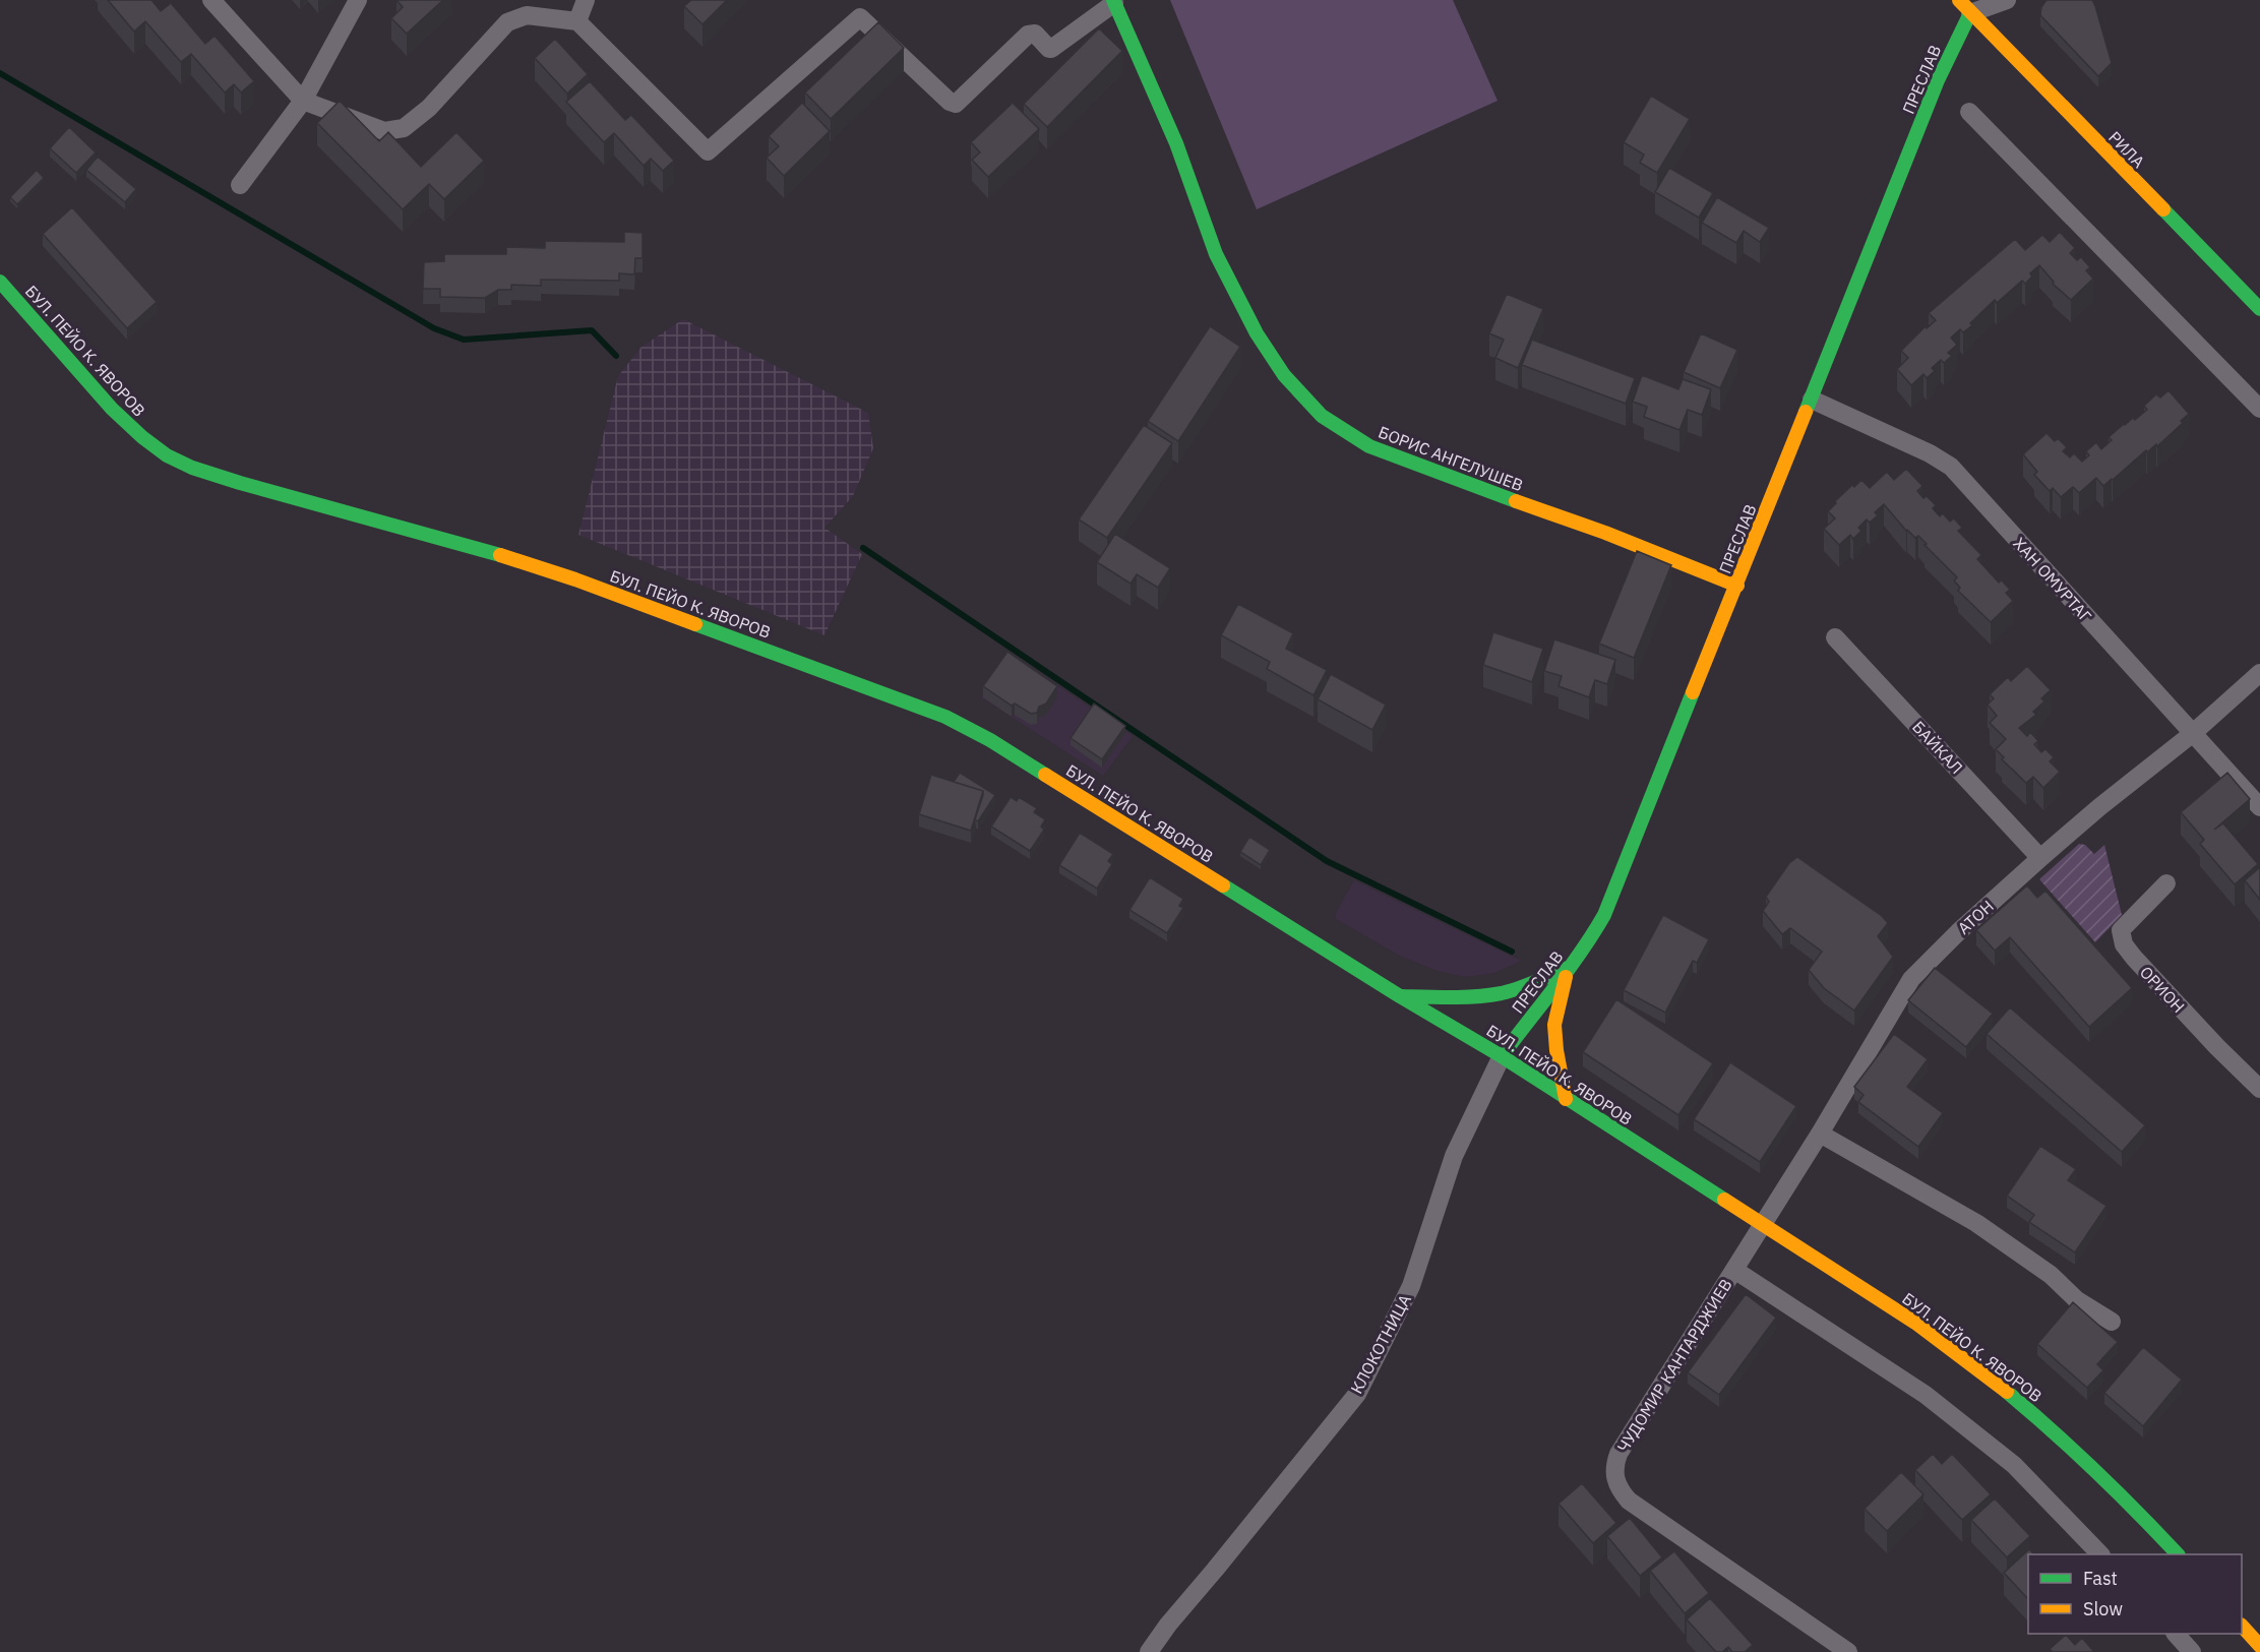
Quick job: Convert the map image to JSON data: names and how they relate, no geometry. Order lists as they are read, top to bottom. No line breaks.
{"streets":{"street":["ПРЕСЛАВ","РИЛА","БУЛ. ПЕЙО К. ЯВОРОВ","БОРИС АНГЕЛУШЕВ","ХАН ОМУРТАГ","БАЙКАЛ","АТОН","ОРИОН","КЛОКОТНИЦА","ЧУДОМИР КАНТАРДЖИЕВ"]},"crossings":[["ПРЕСЛАВ","РИЛА"],["ПРЕСЛАВ","БУЛ. ПЕЙО К. ЯВОРОВ"],["ПРЕСЛАВ","БОРИС АНГЕЛУШЕВ"],["ПРЕСЛАВ","ХАН ОМУРТАГ"],["ПРЕСЛАВ","КЛОКОТНИЦА"],["БУЛ. ПЕЙО К. ЯВОРОВ","АТОН"],["БУЛ. ПЕЙО К. ЯВОРОВ","КЛОКОТНИЦА"],["БУЛ. ПЕЙО К. ЯВОРОВ","ЧУДОМИР КАНТАРДЖИЕВ"],["ХАН ОМУРТАГ","АТОН"],["БАЙКАЛ","АТОН"],["АТОН","ЧУДОМИР КАНТАРДЖИЕВ"]],"legend":["Fast","Slow"]}
